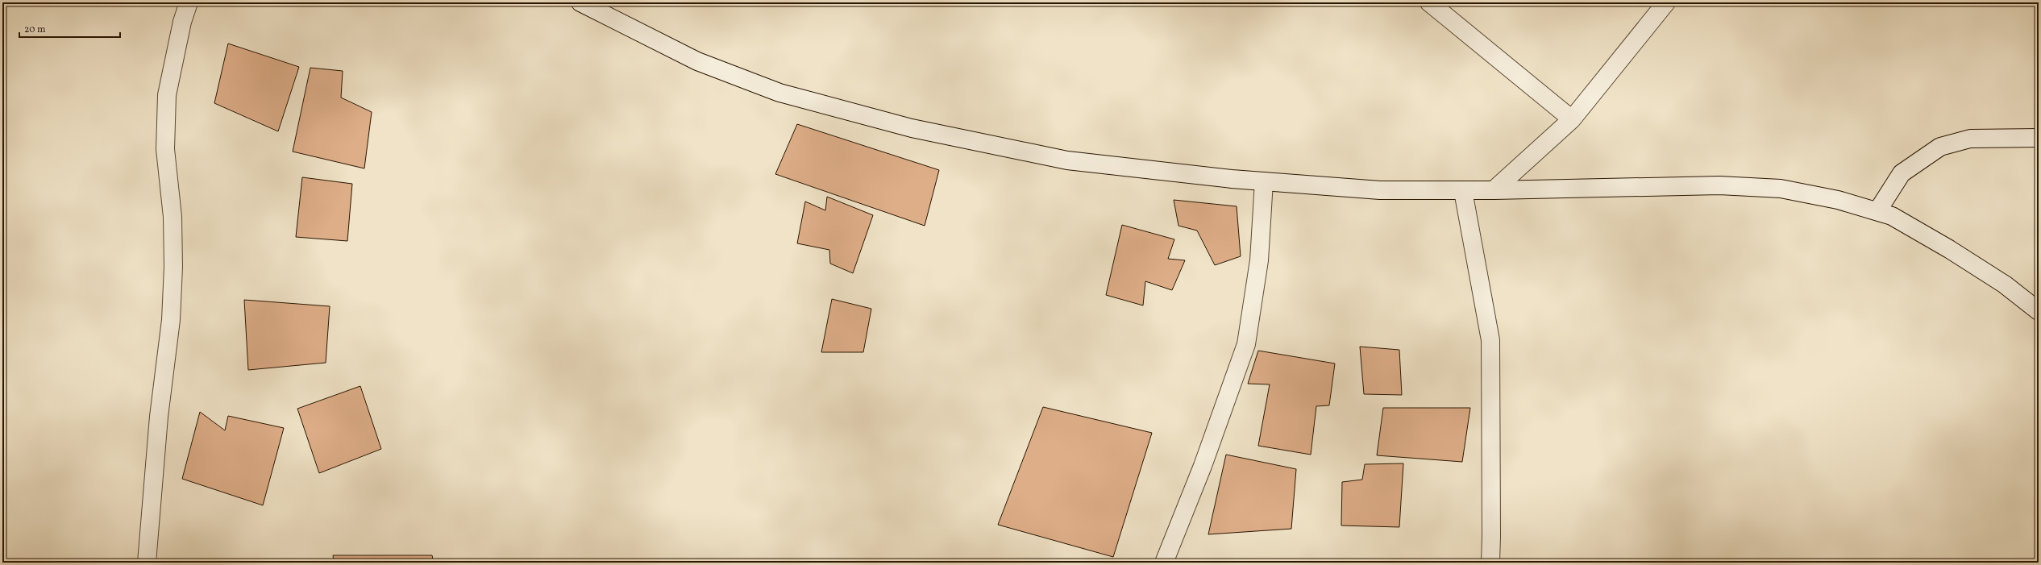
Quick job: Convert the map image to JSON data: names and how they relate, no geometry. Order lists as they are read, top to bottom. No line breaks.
{"scale_bar":"20 m"}
